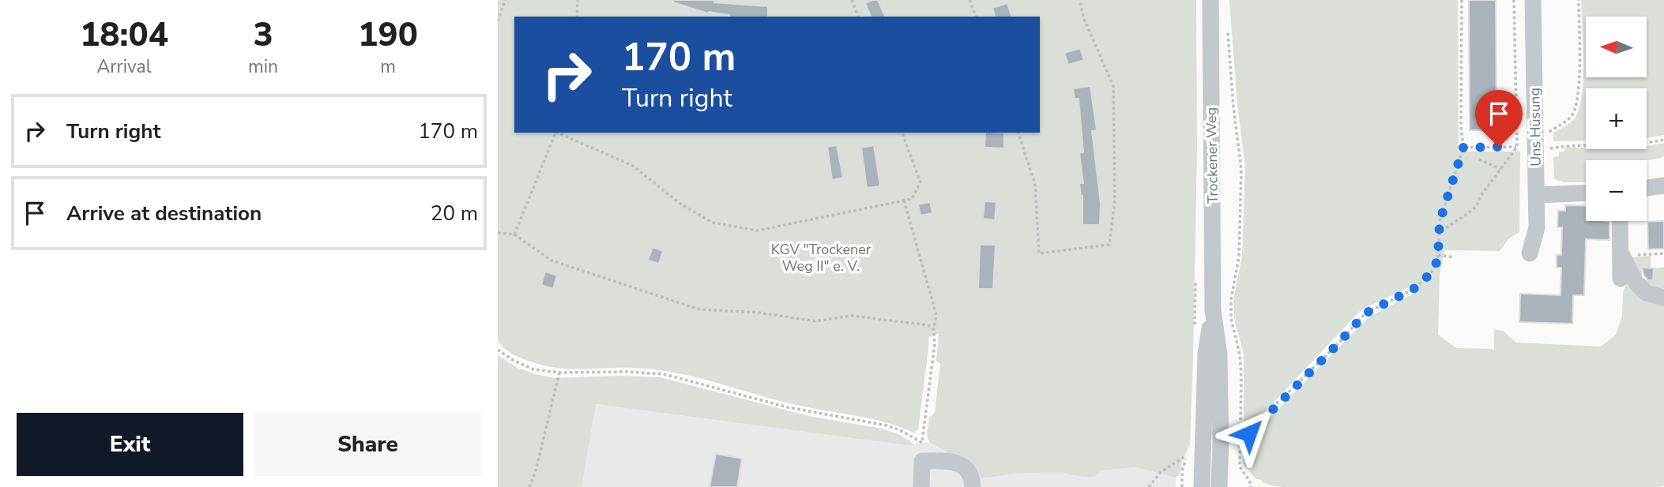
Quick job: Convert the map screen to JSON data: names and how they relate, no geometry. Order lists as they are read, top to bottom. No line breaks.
{"streets":{"street":["Uns Hüsung","Trockener Weg"]},"parks":["KGV \"Trockener Weg II\" e. V."],"north":"left","page":{"eta":["18:04","Arrival","3","min","190","m"],"map_buttons":["+","−"],"turn":["170 m","Turn right"],"list":[{"name":"Turn right","value":"170 m"},{"name":"Arrive at destination","value":"20 m"}],"buttons":["Exit","Share"]}}
